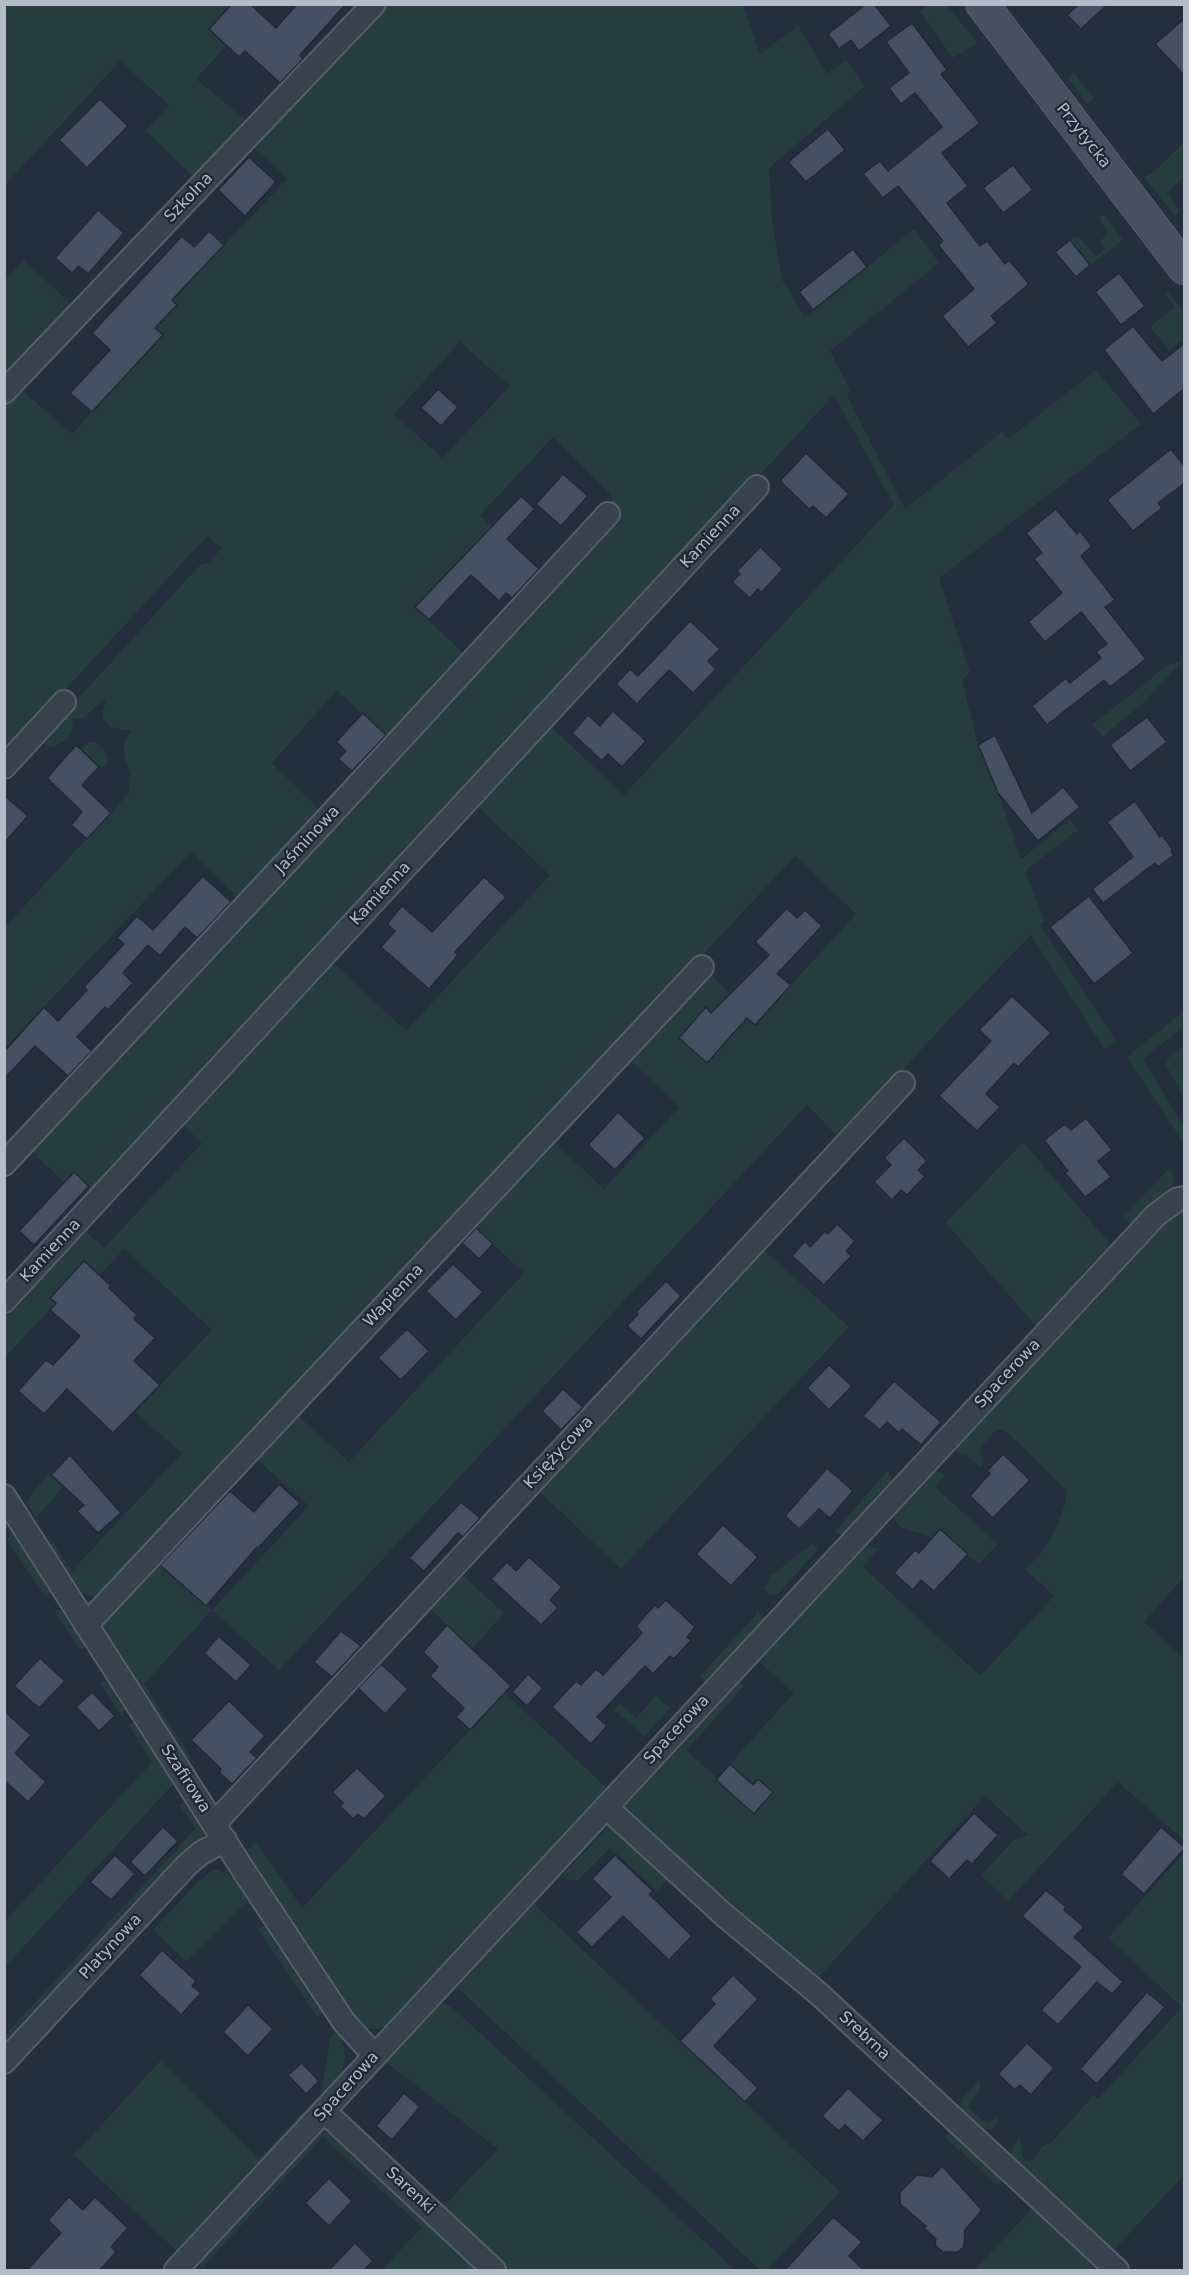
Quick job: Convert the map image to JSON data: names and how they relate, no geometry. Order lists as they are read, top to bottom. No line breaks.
{"streets":{"main road":["Przytycka"],"street":["Szkolna","Kamienna","Jaśminowa","Wapienna","Spacerowa","Księżycowa","Szafirowa","Platynowa","Srebrna","Sarenki"]},"crossings":[["Wapienna","Szafirowa"],["Spacerowa","Szafirowa"],["Spacerowa","Srebrna"],["Spacerowa","Sarenki"],["Księżycowa","Szafirowa"],["Księżycowa","Platynowa"],["Szafirowa","Platynowa"]]}
